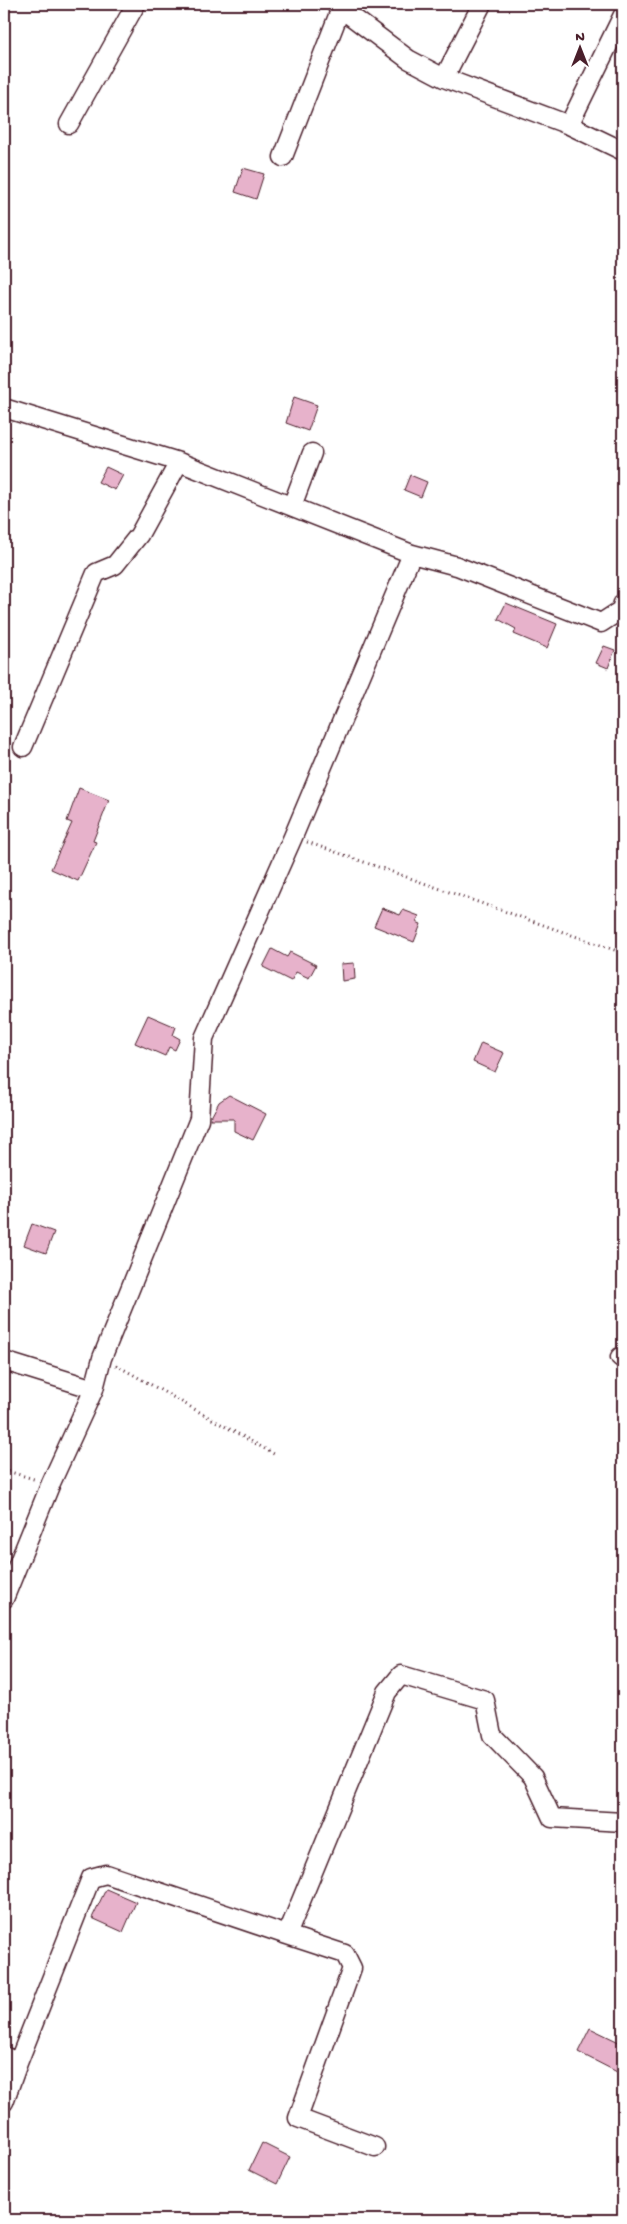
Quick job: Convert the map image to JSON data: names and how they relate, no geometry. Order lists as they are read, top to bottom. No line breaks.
{"north":"top"}
